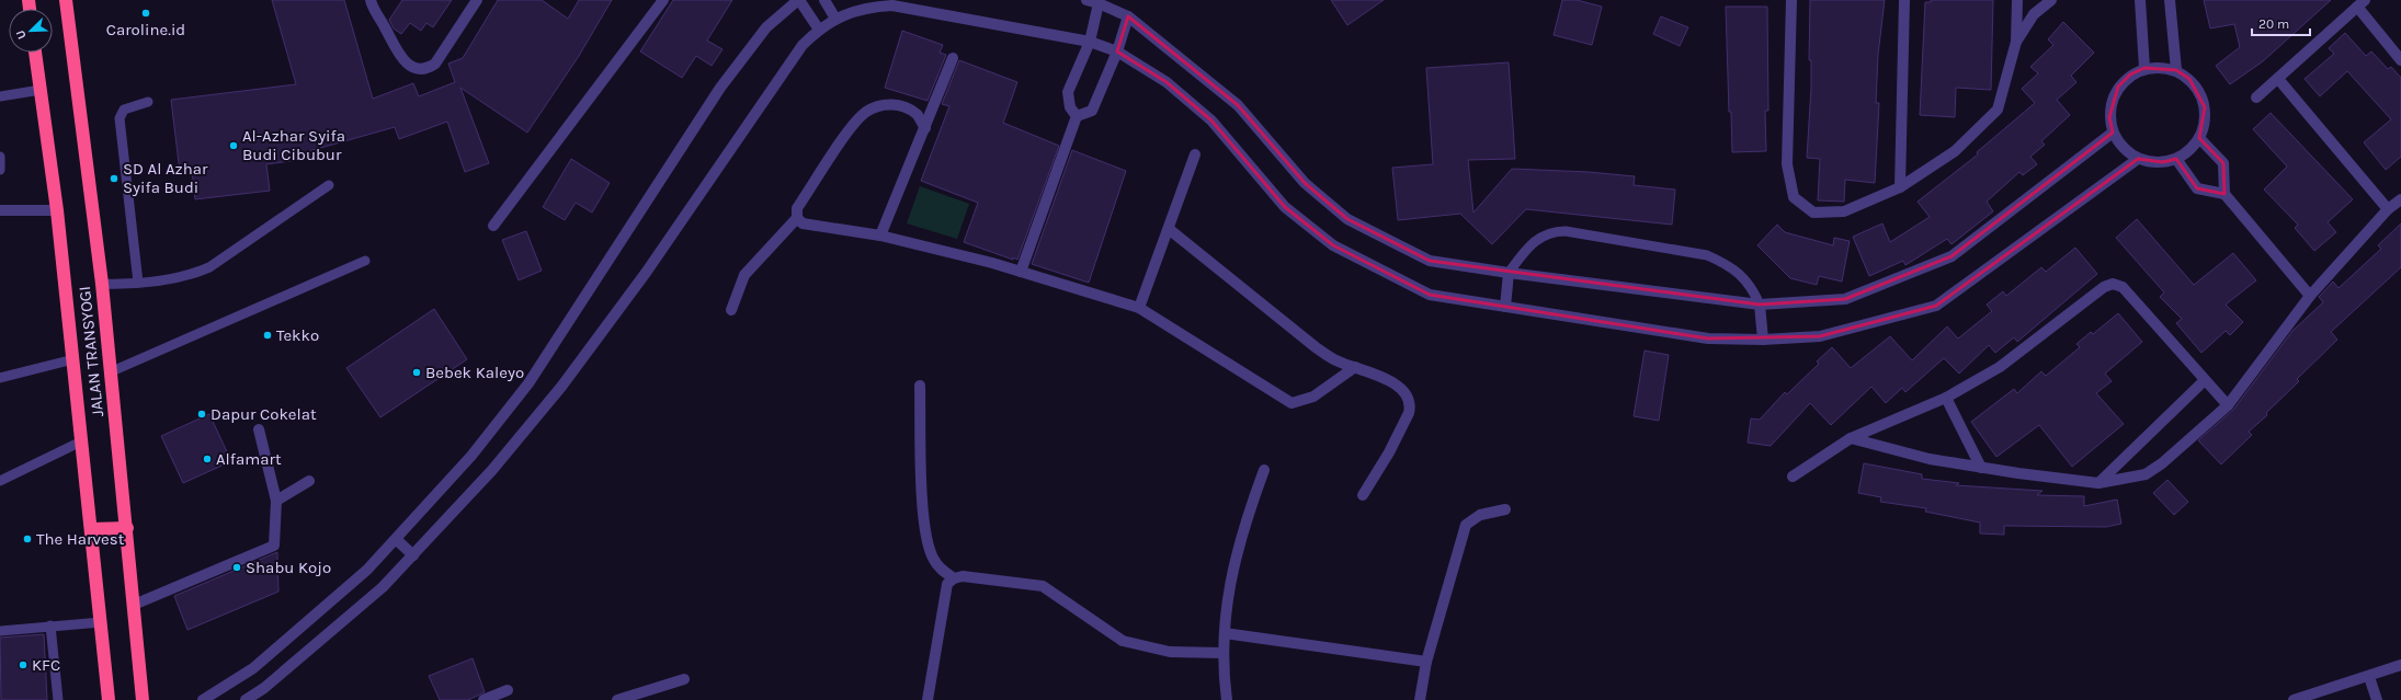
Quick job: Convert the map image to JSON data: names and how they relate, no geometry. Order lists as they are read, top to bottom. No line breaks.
{"streets":{"highway":["JALAN TRANSYOGI"]},"places":["Caroline.id","Al-Azhar Syifa Budi Cibubur","SD Al Azhar Syifa Budi","Tekko","Bebek Kaleyo","Dapur Cokelat","Alfamart","The Harvest","Shabu Kojo","KFC"],"scale_bar":"20 m","north":"bottom left"}
